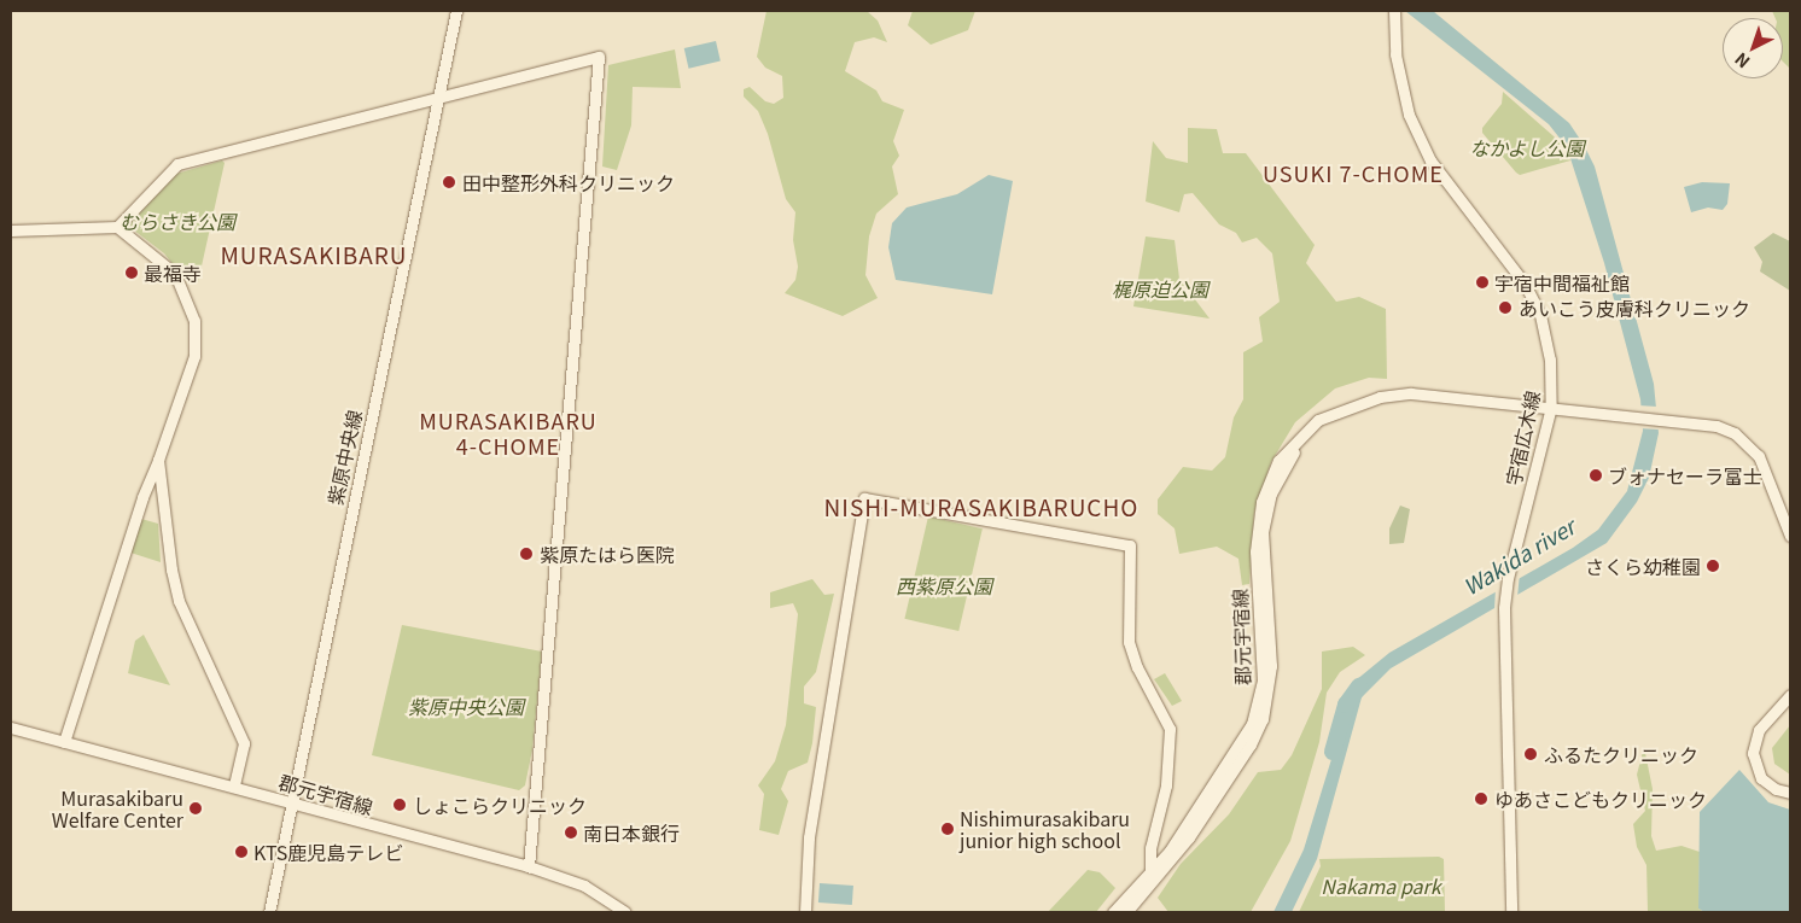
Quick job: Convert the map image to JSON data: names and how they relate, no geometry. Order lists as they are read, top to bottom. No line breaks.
{"streets":{"street":["宇宿広木線","紫原中央線","郡元宇宿線"]},"crossings":[["宇宿広木線","郡元宇宿線"],["紫原中央線","郡元宇宿線"]],"districts":["USUKI 7-CHOME","MURASAKIBARU","MURASAKIBARU 4-CHOME","NISHI-MURASAKIBARUCHO"],"water":["Wakida river"],"parks":["なかよし公園","むらさき公園","梶原迫公園","西紫原公園","紫原中央公園","Nakama park"],"places":["田中整形外科クリニック","最福寺","宇宿中間福祉館","あいこう皮膚科クリニック","ブォナセーラ富士","紫原たはら医院","さくら幼稚園","ふるたクリニック","ゆあさこどもクリニック","しょこらクリニック","Murasakibaru Welfare Center","Nishimurasakibaru junior high school","南日本銀行","KTS鹿児島テレビ"],"north":"bottom left"}
